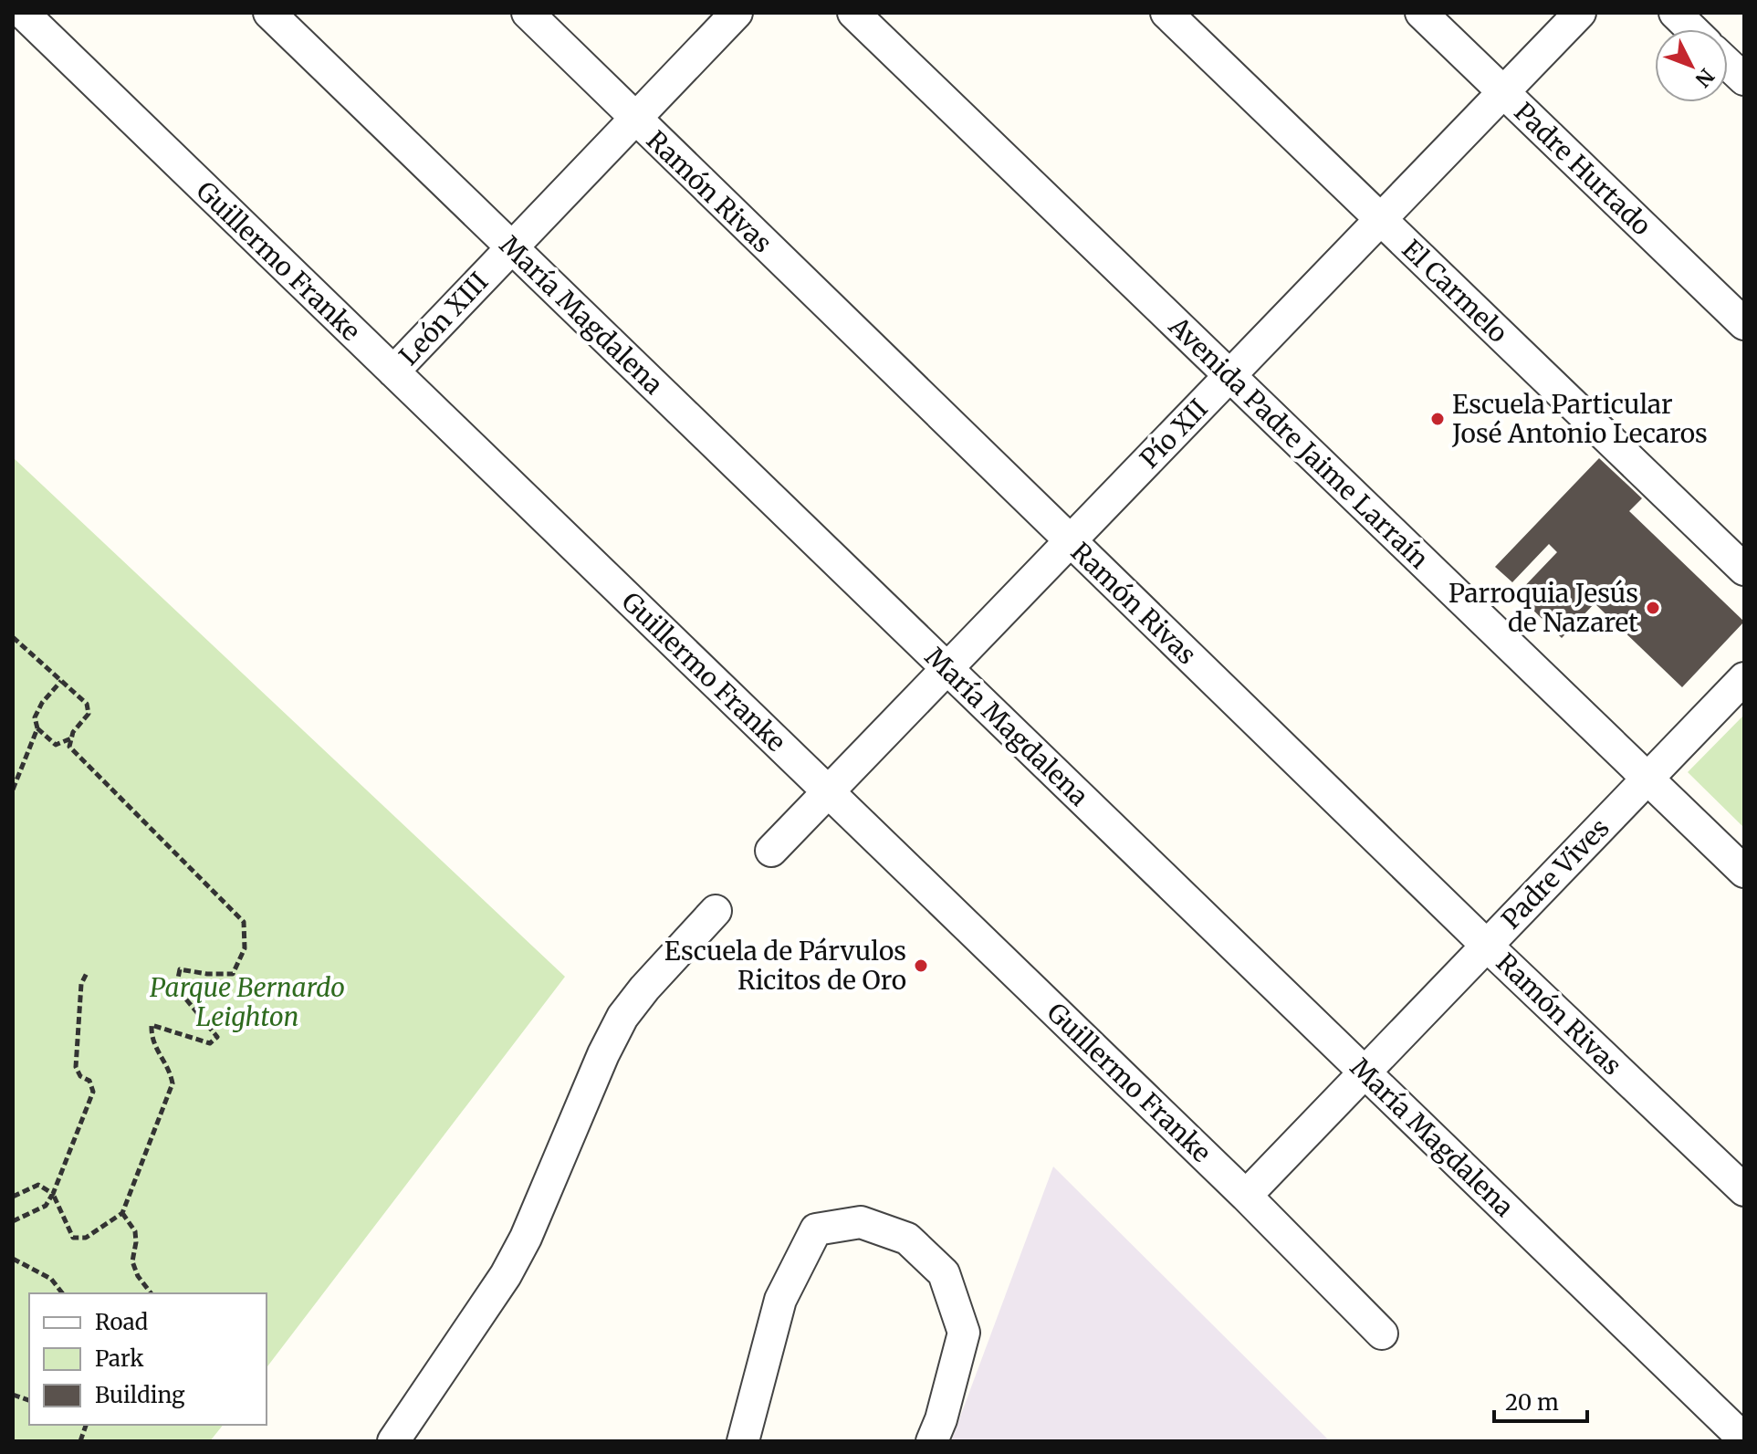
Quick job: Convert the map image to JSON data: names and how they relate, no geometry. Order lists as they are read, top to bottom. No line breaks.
{"streets":{"street":["Padre Hurtado","Ramón Rivas","Guillermo Franke","El Carmelo","María Magdalena","León XIII","Pío XII","Avenida Padre Jaime Larraín","Padre Vives"]},"crossings":[["Padre Hurtado","Pío XII"],["Ramón Rivas","León XIII"],["Ramón Rivas","Pío XII"],["Ramón Rivas","Padre Vives"],["Guillermo Franke","León XIII"],["Guillermo Franke","Pío XII"],["Guillermo Franke","Padre Vives"],["El Carmelo","Pío XII"],["María Magdalena","León XIII"],["María Magdalena","Pío XII"],["María Magdalena","Padre Vives"],["Pío XII","Avenida Padre Jaime Larraín"],["Avenida Padre Jaime Larraín","Padre Vives"]],"parks":["Parque Bernardo Leighton"],"places":["Escuela Particular José Antonio Lecaros","Parroquia Jesús de Nazaret","Escuela de Párvulos Ricitos de Oro"],"legend":["Road","Park","Building"],"scale_bar":"20 m","north":"bottom right"}
